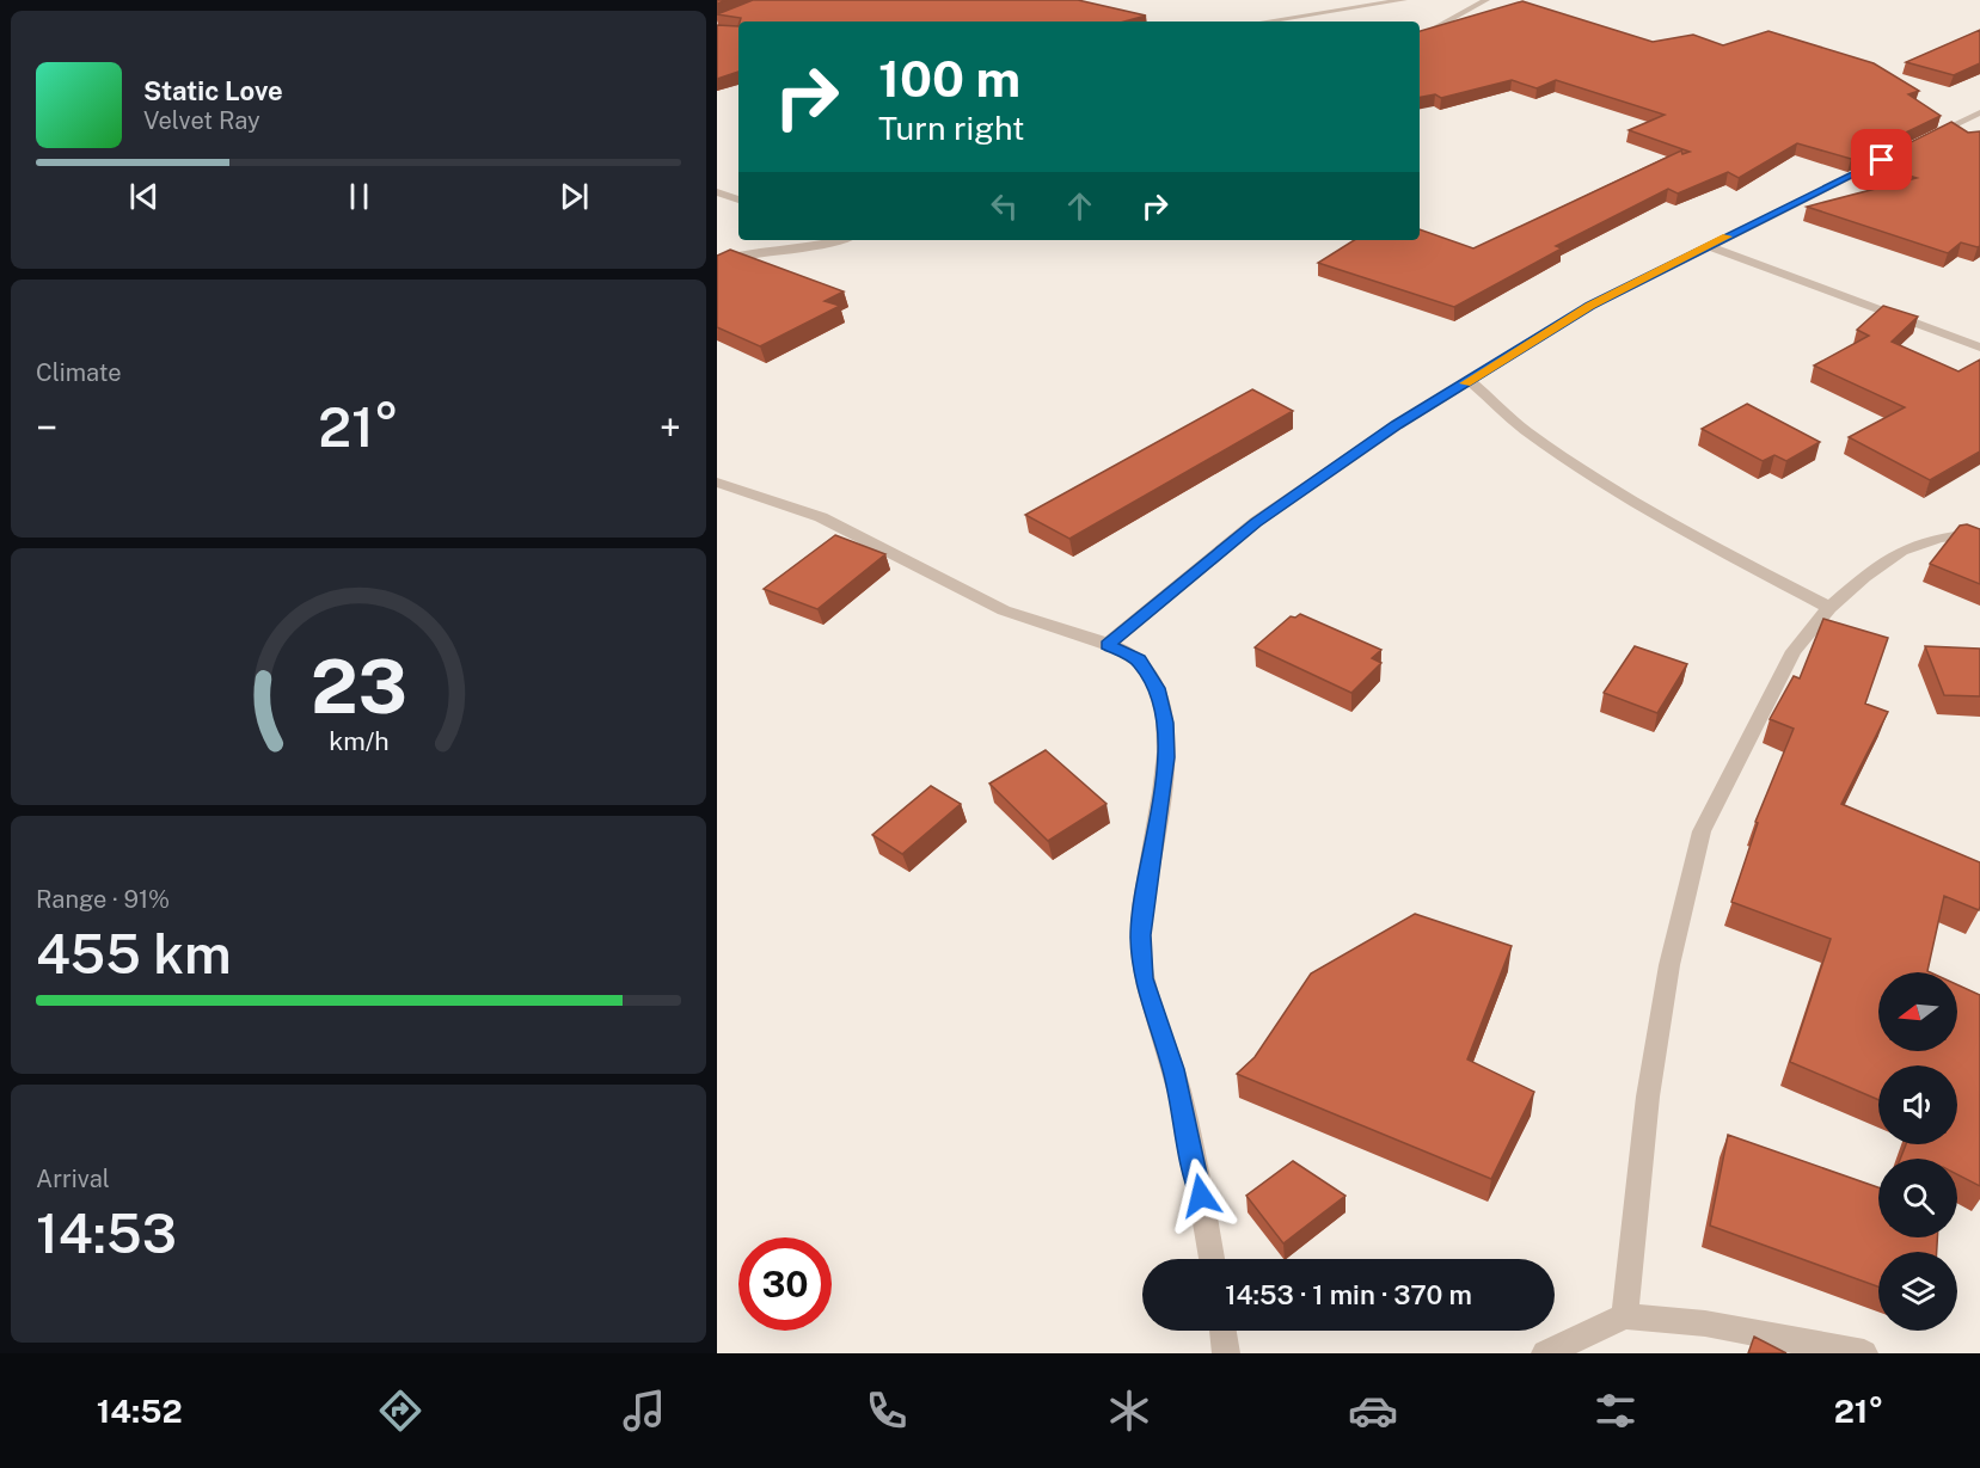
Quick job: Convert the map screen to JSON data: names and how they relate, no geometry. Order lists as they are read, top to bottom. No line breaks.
{"north":"left","page":{"turn":["100 m","Turn right"],"song":["Static Love","Velvet Ray"],"tile":["Climate",["Range · 91%","455 km"],["Arrival","14:53"]],"heat":["−","21°","+"],"limit":"30","trip":"14:53 · 1 min · 370 m","tabs":["14:52","21°"],"gauge":["23","km/h"]}}
